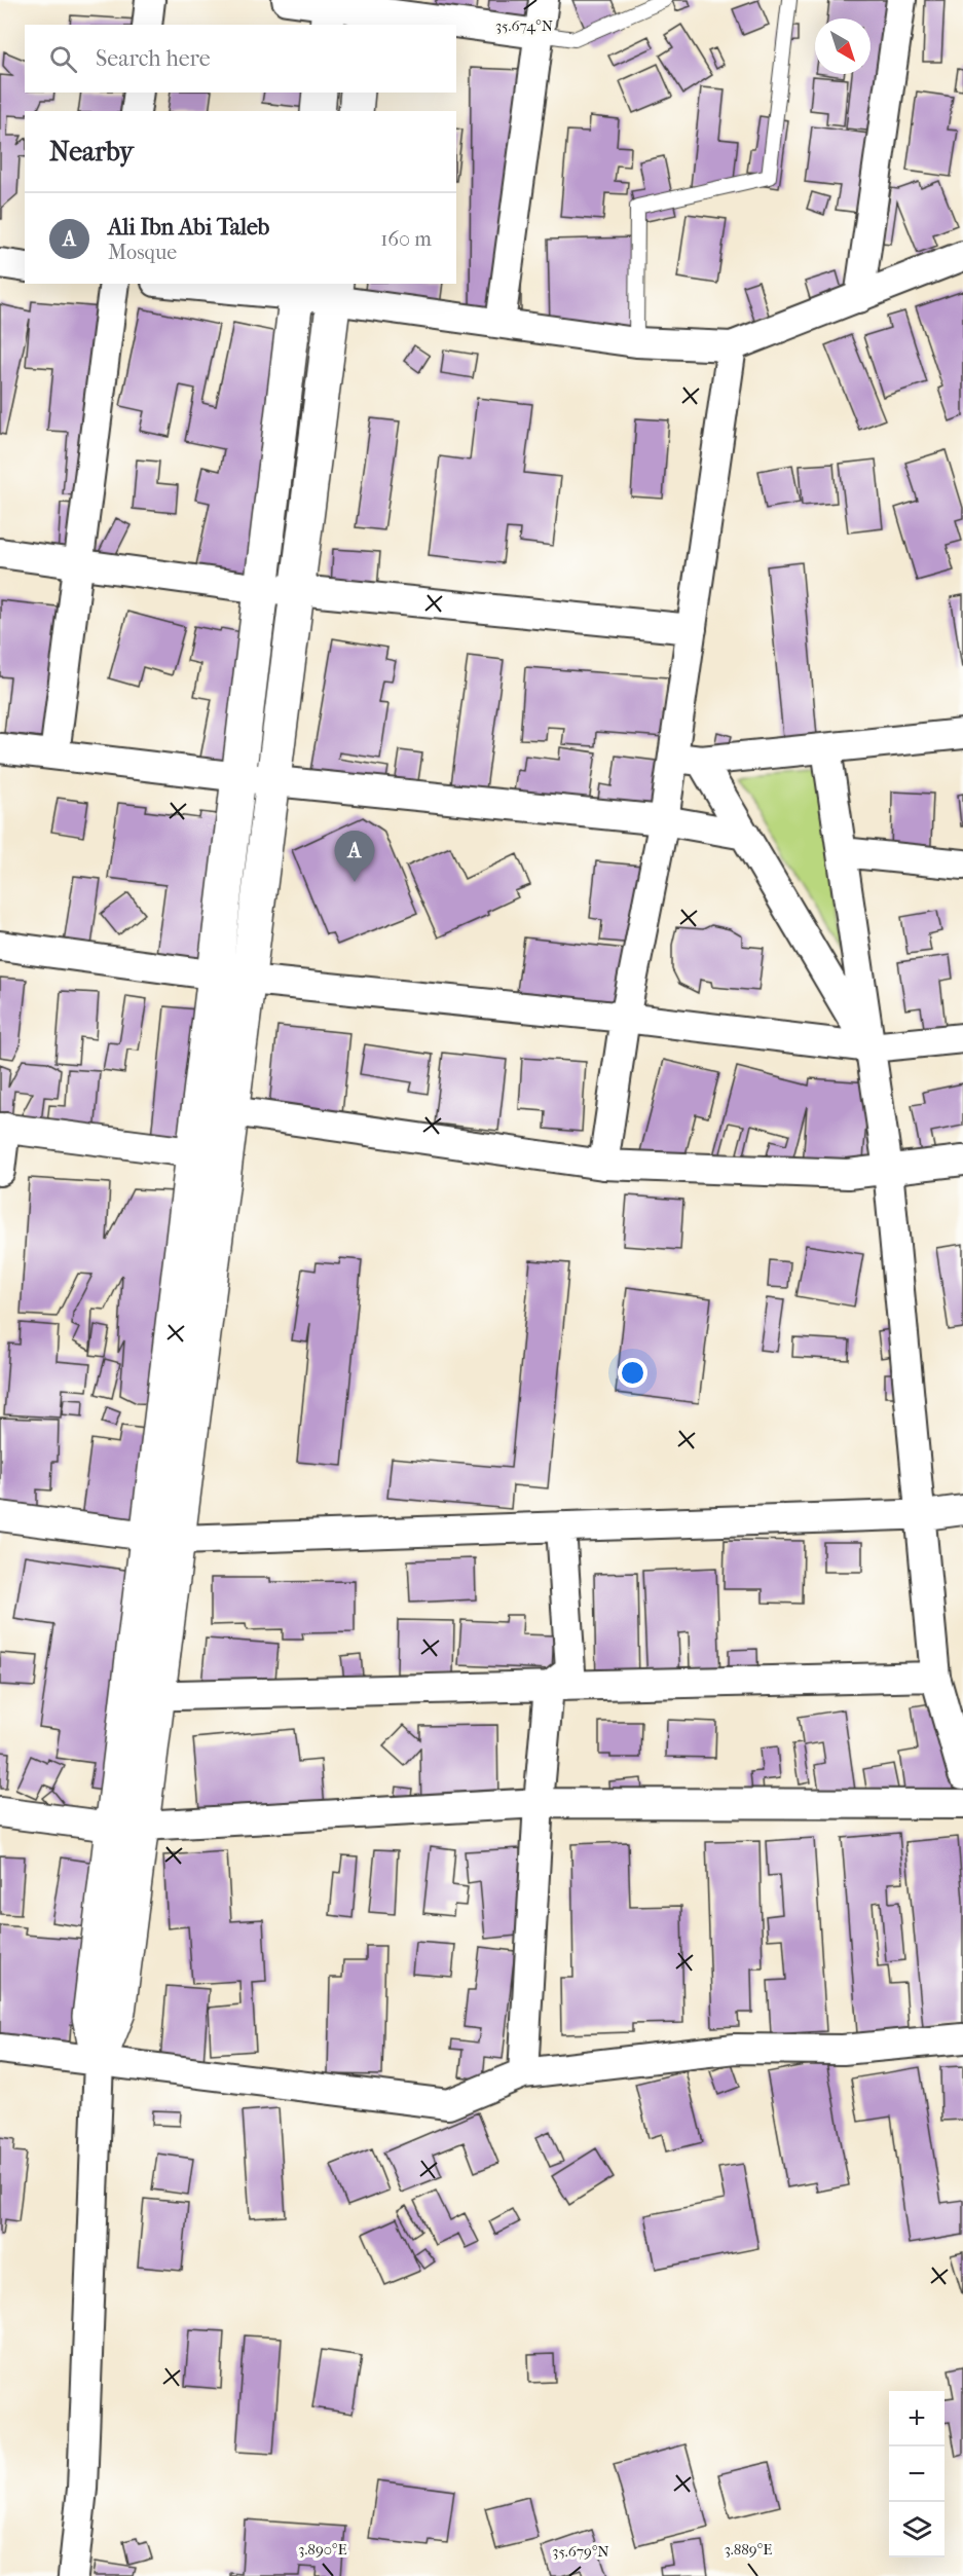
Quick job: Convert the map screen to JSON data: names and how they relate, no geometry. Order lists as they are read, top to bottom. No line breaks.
{"north":"bottom right","page":{"search":"Search here","heading":"Nearby","list":[{"mark":"A","name":"Ali Ibn Abi Taleb","note":"Mosque","value":"160 m"}],"pins":"A","map_buttons":["+","−"]},"coordinates":["35.674°N","3.890°E","3.889°E","35.679°N"]}
